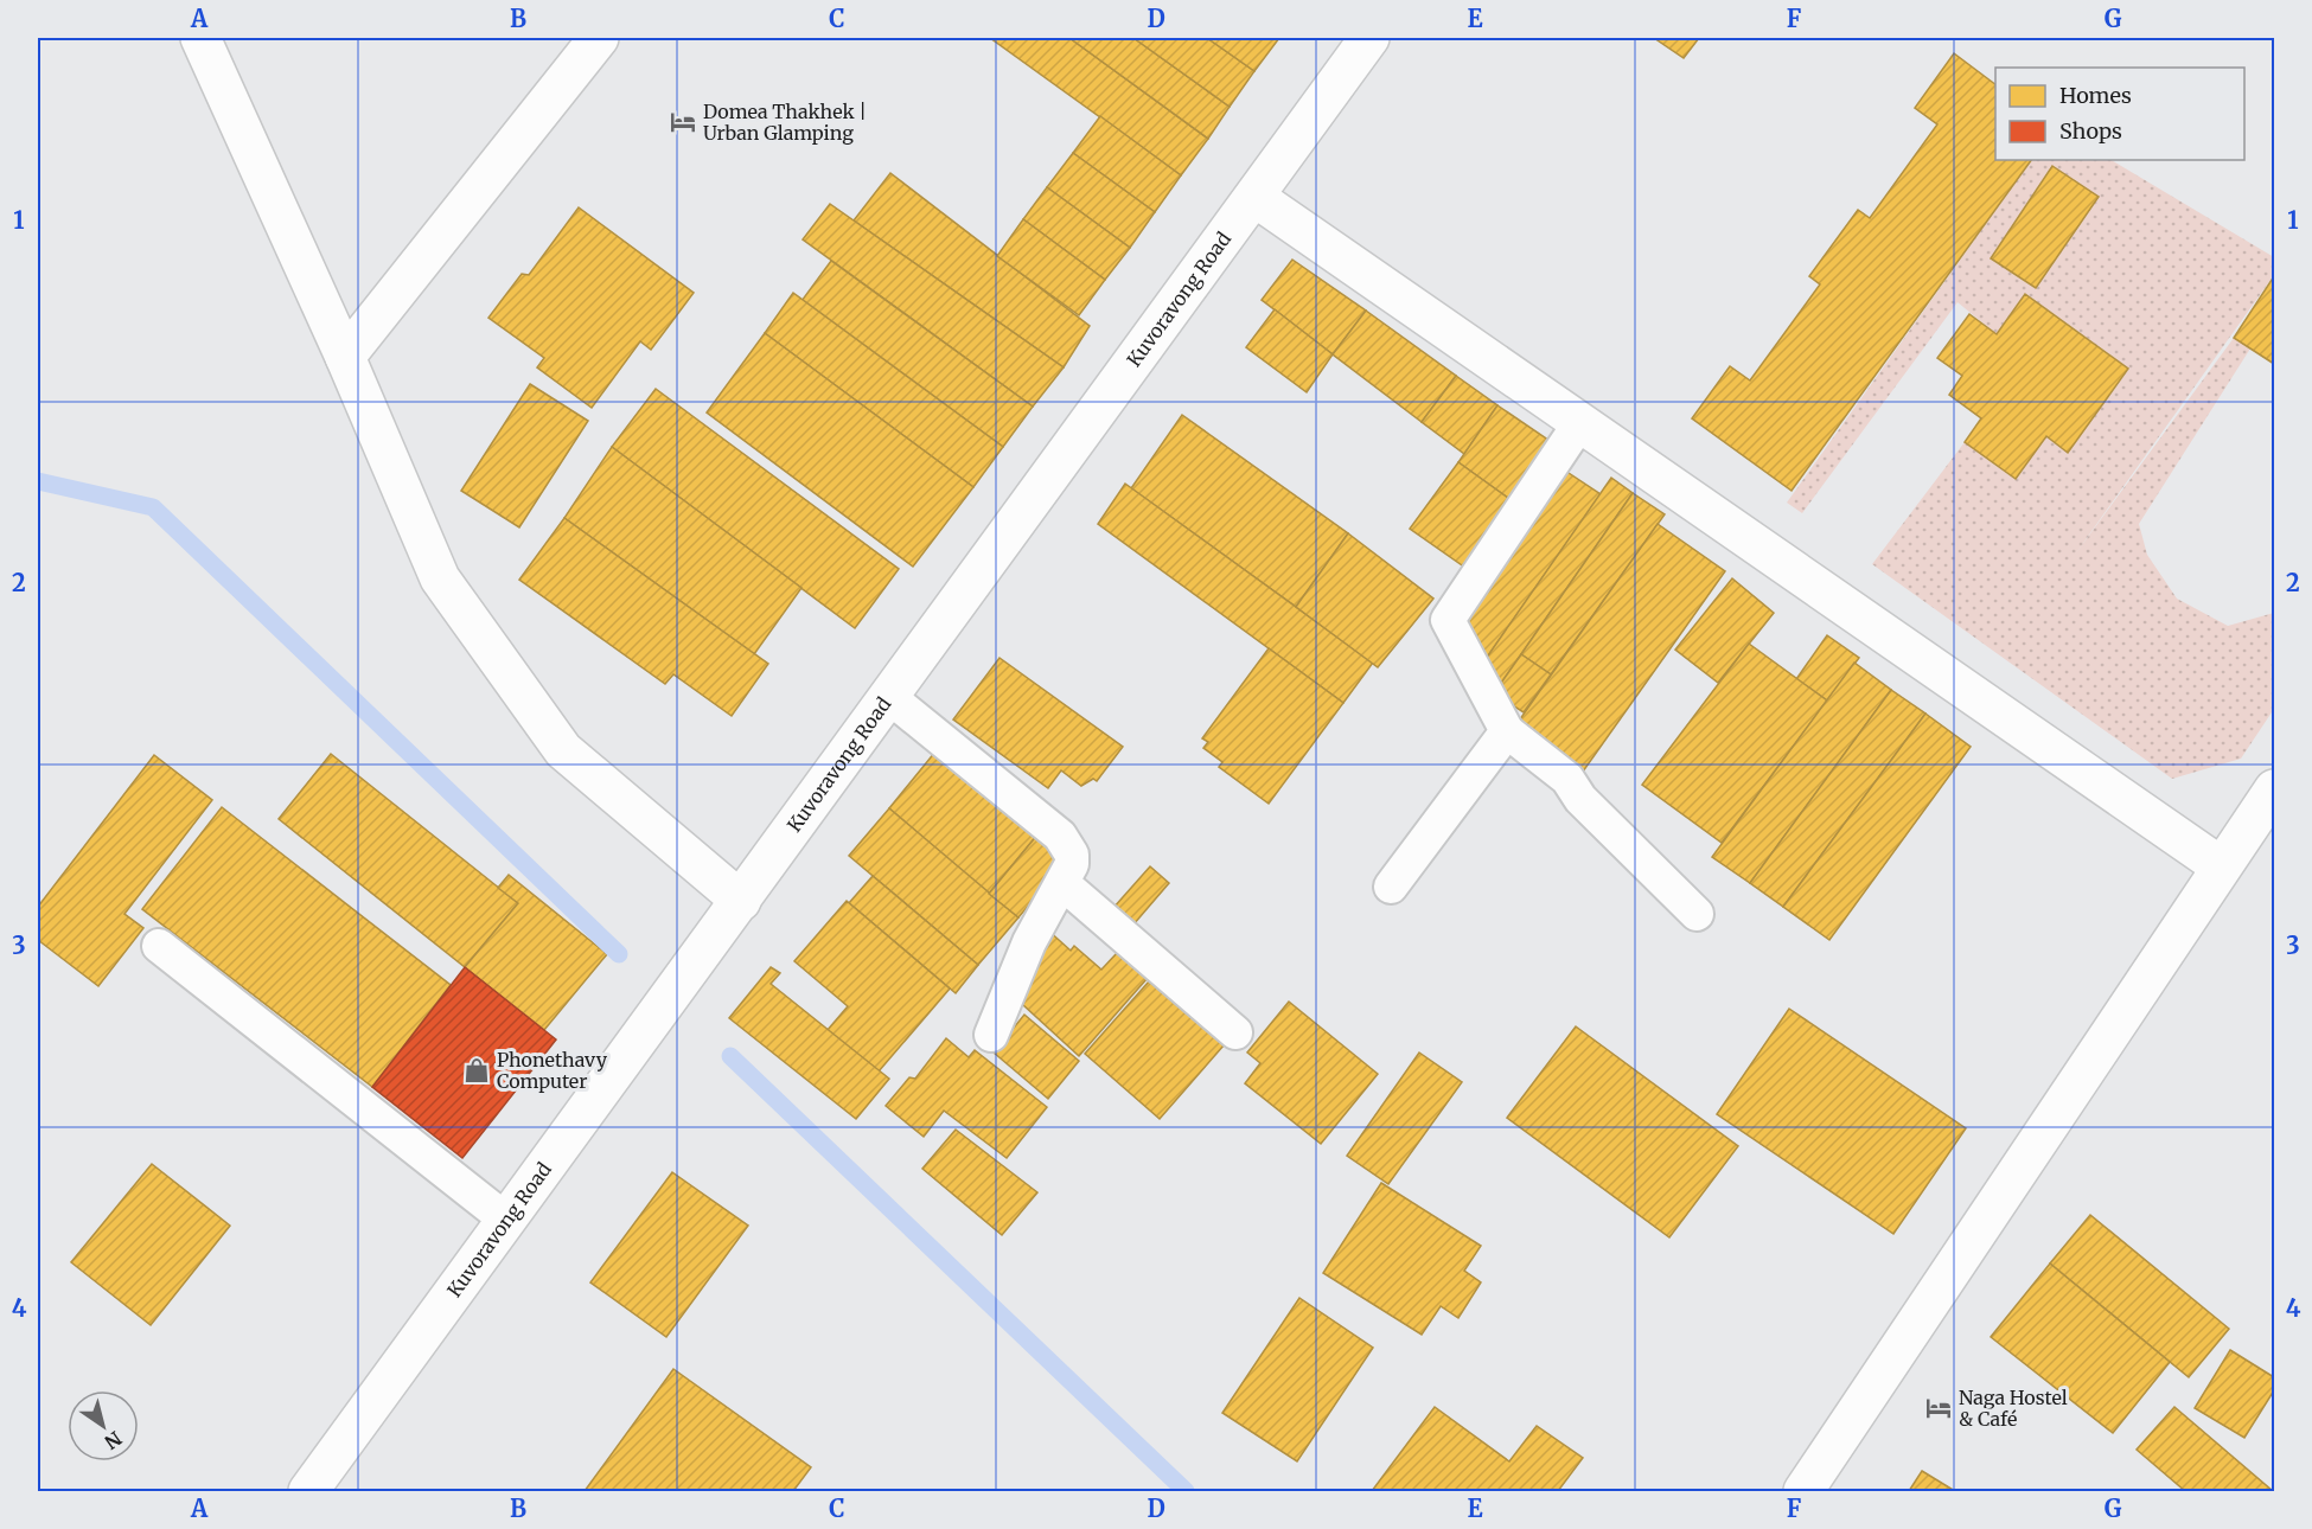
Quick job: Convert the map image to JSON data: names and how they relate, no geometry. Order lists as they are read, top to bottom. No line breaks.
{"streets":{"street":["Kuvoravong Road"]},"places":{"hotel":["Domea Thakhek | Urban Glamping","Naga Hostel & Café"],"shop":["Phonethavy Computer"]},"legend":["Homes","Shops"],"north":"bottom right","grid":{"columns":["A","B","C","D","E","F","G"],"rows":["1","2","3","4"]}}
